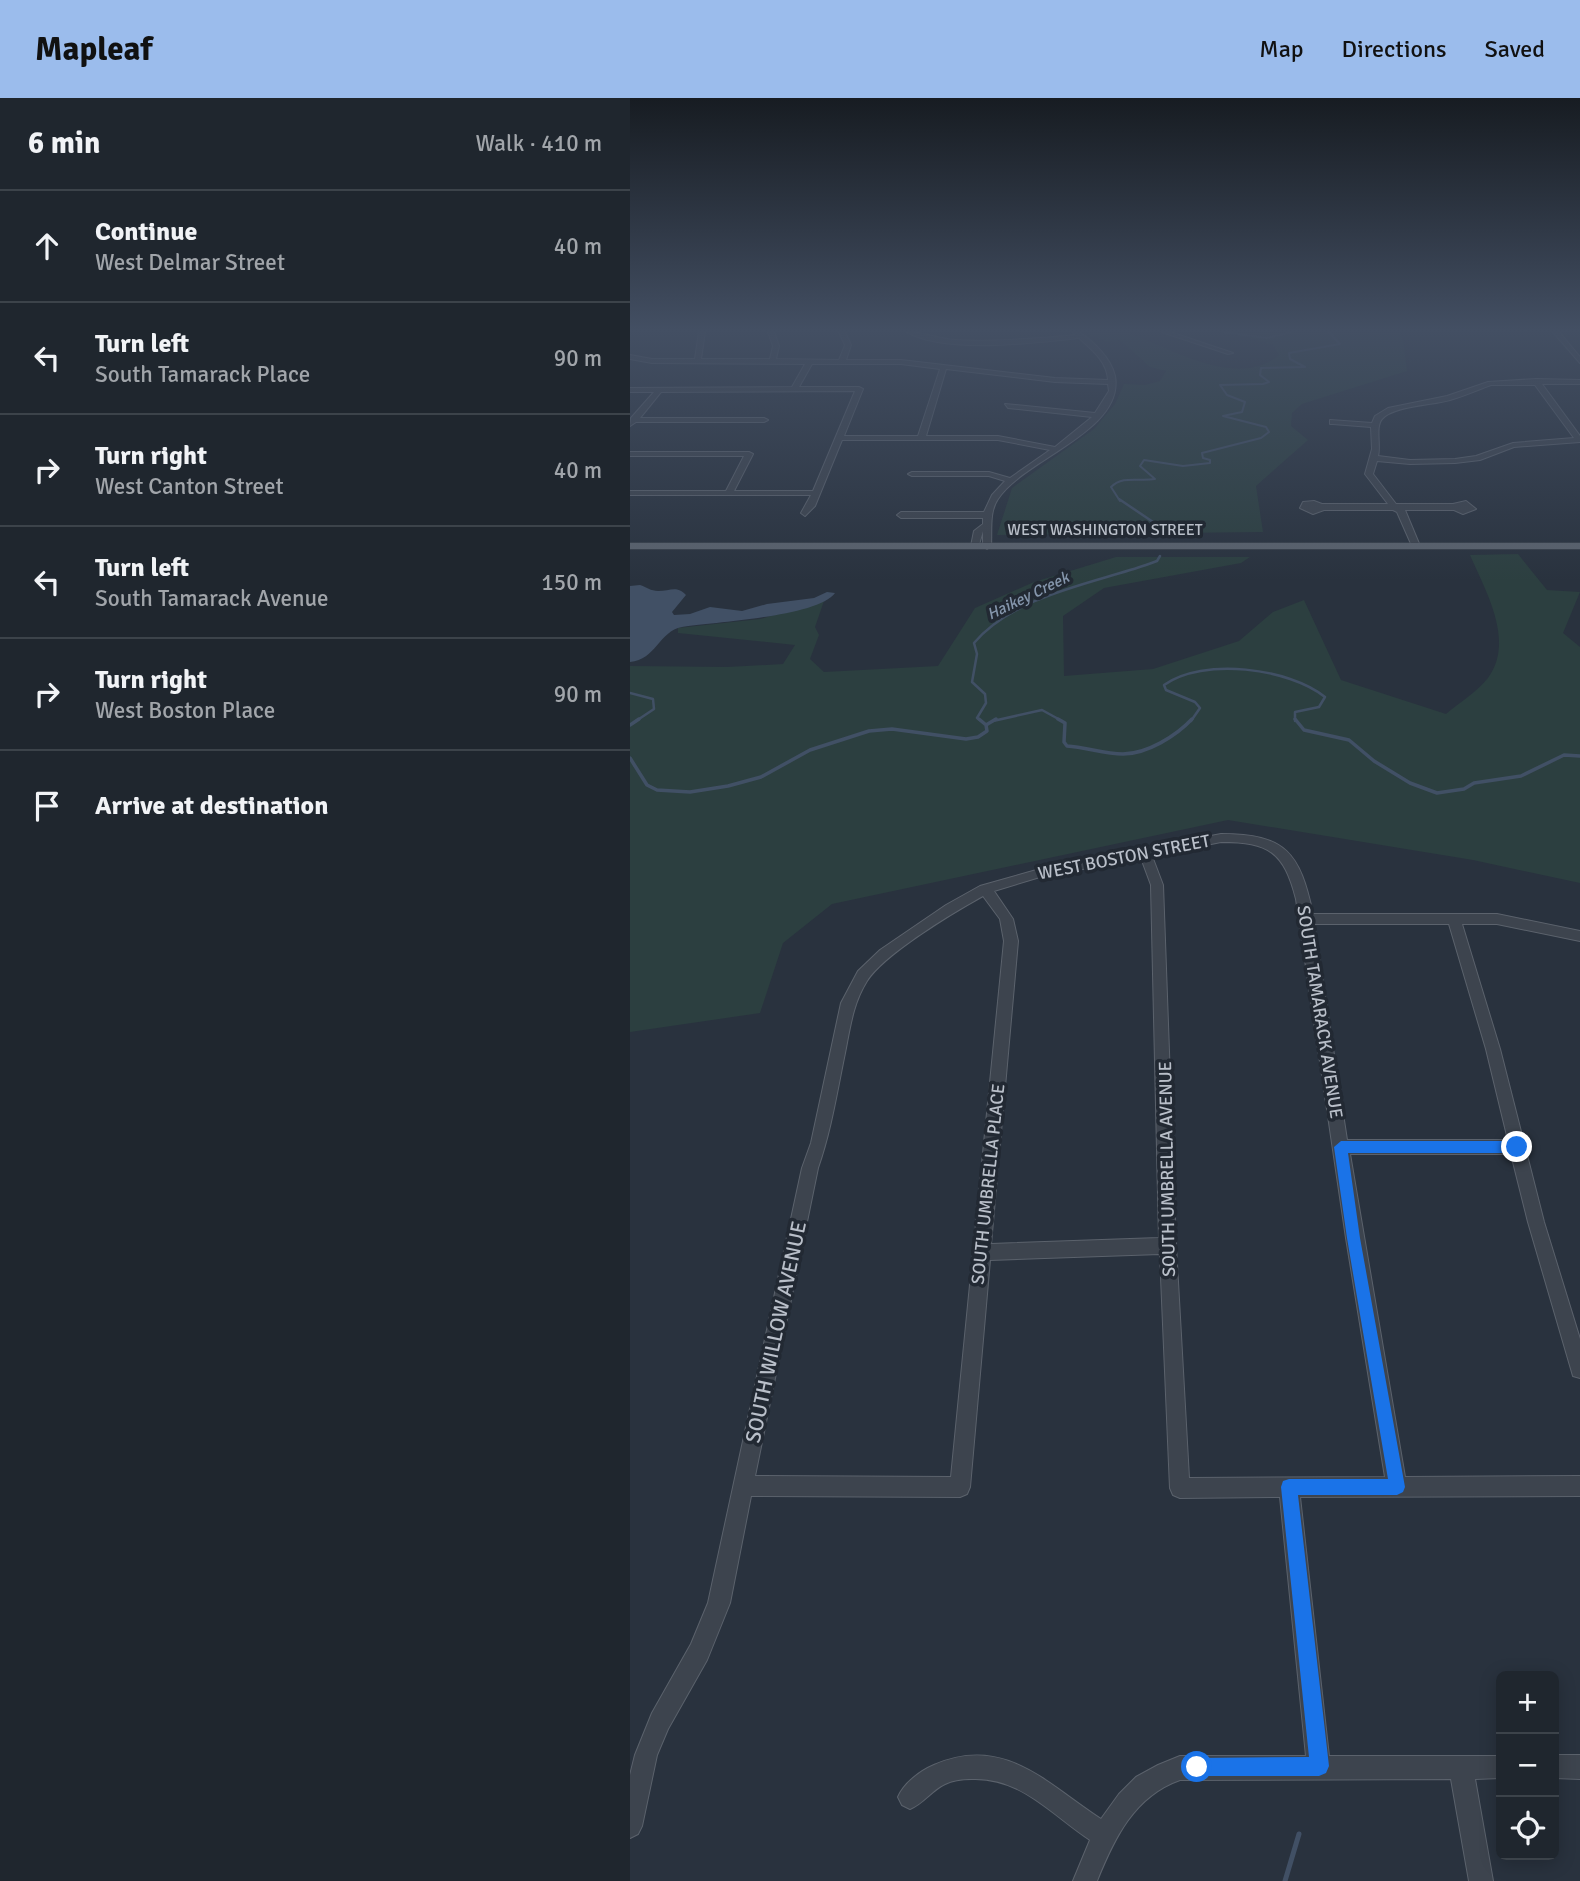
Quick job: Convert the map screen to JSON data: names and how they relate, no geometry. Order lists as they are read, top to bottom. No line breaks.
{"streets":{"main road":["WEST WASHINGTON STREET"],"street":["WEST BOSTON STREET","SOUTH TAMARACK AVENUE","SOUTH UMBRELLA AVENUE","SOUTH UMBRELLA PLACE","SOUTH WILLOW AVENUE"]},"crossings":[["WEST BOSTON STREET","SOUTH TAMARACK AVENUE"],["WEST BOSTON STREET","SOUTH UMBRELLA AVENUE"],["WEST BOSTON STREET","SOUTH UMBRELLA PLACE"],["WEST BOSTON STREET","SOUTH WILLOW AVENUE"],["SOUTH UMBRELLA PLACE","SOUTH WILLOW AVENUE"]],"water":["Haikey Creek"],"page":{"header":"Mapleaf","nav":["Map","Directions","Saved"],"heading":["6 min","Walk · 410 m"],"list":[["Continue","West Delmar Street","40 m"],["Turn left","South Tamarack Place","90 m"],["Turn right","West Canton Street","40 m"],["Turn left","South Tamarack Avenue","150 m"],["Turn right","West Boston Place","90 m"],"Arrive at destination"],"map_buttons":["+","−"]}}
